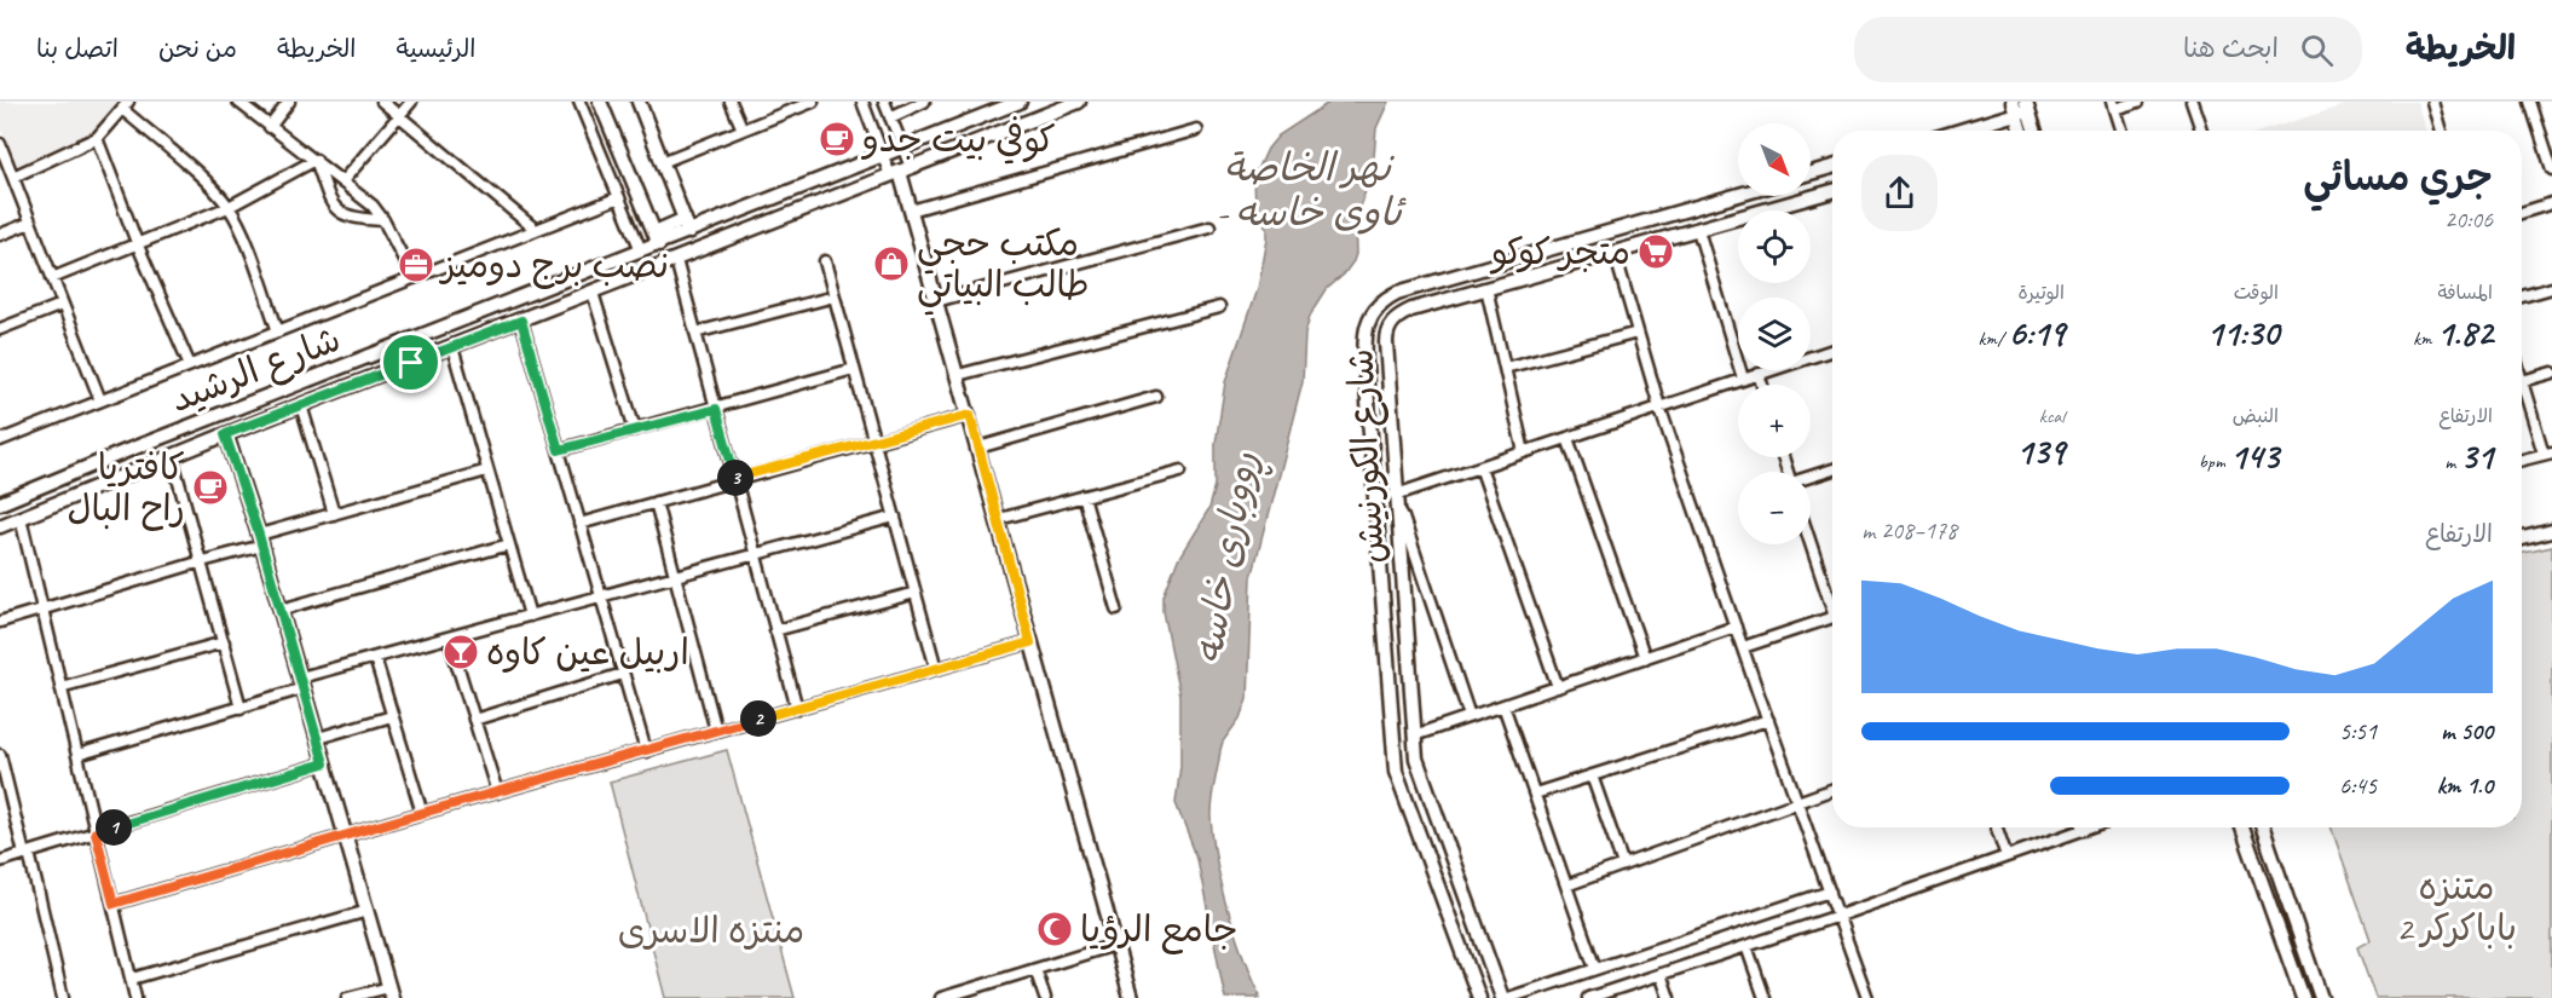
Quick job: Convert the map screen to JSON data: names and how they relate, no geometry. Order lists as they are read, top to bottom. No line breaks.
{"streets":{"main road":["شارع الرشيد","شارع الكورنيش"]},"water":["نهر الخاصة - ئاوی خاسە","ڕووباری خاسە"],"parks":["متنزه باباكركر 2","منتزه الاسرى"],"places":{"cafe":["كوفي بيت جدو","كافتريا راح البال"],"supermarket":["متجر كوكو"],"shop":["مكتب حجي طالب البياتي"],"office":["نصب برج دوميز"],"bar":["اربيل عين كاوه"],"mosque":["جامع الرؤيا"]},"north":"bottom right","page":{"header":"الخريطة","search":"ابحث هنا","nav":["الرئيسية","الخريطة","من نحن","اتصل بنا"],"map_buttons":["+","−"],"heading":["جري مسائي","20:06"],"stats":[["المسافة","1.82 km"],["الوقت","11:30"],["الوتيرة","6:19 /km"],["الارتفاع","31 m"],["النبض","143 bpm"],["kcal","139"]],"pins":["3","2","1"],"chart":["الارتفاع","178–208 m"],"list":[{"name":"500 m","note":"5:51"},{"name":"1.0 km","note":"6:45"}]}}
